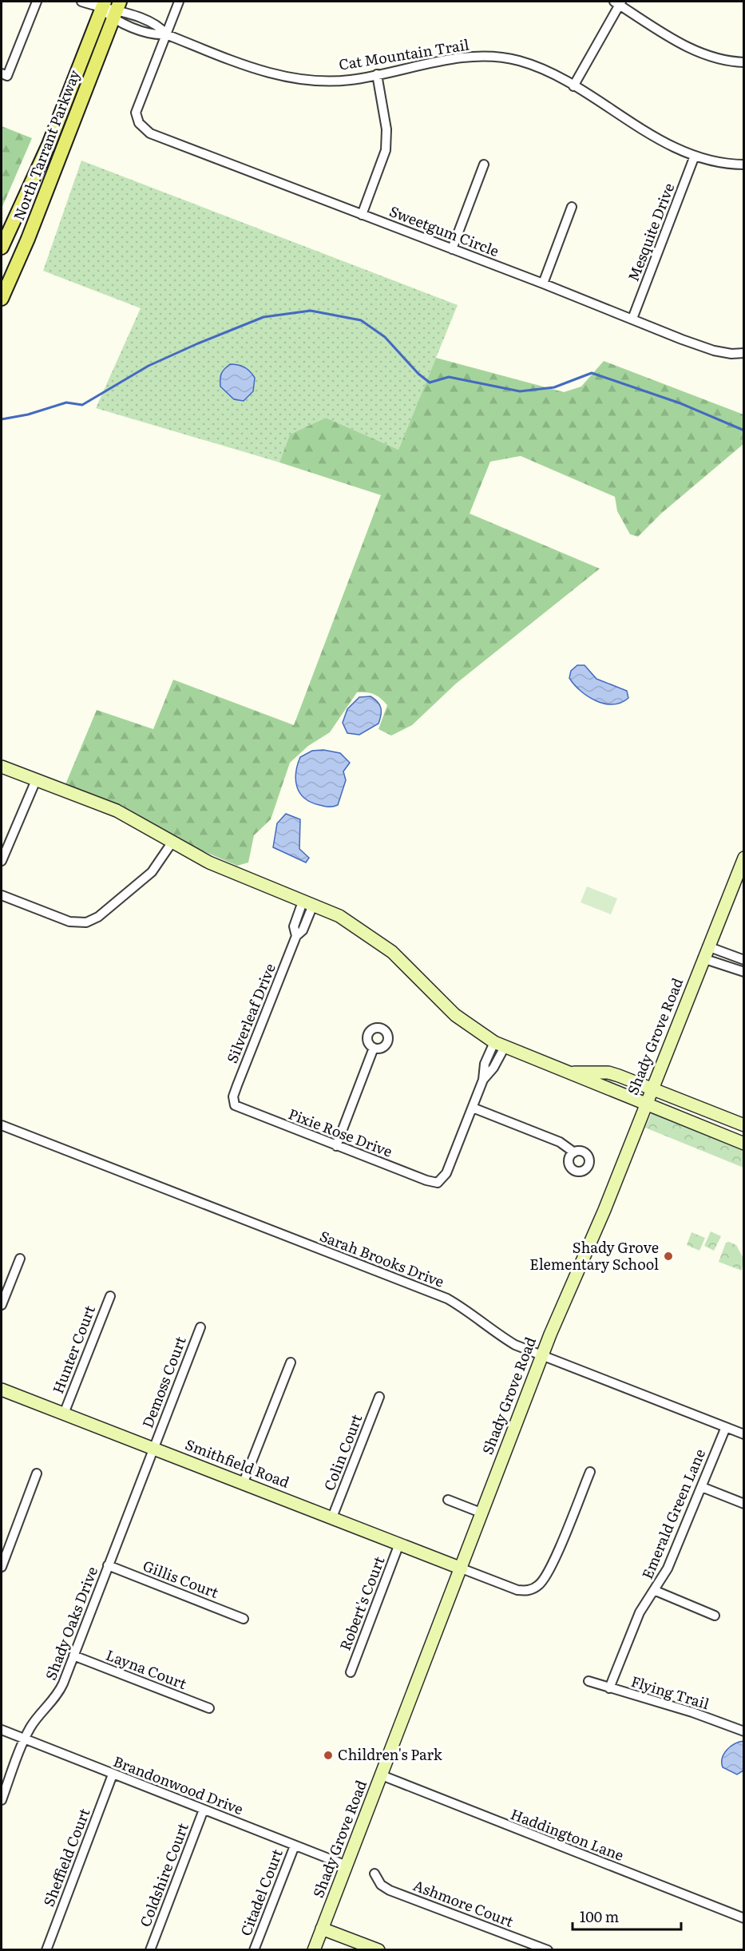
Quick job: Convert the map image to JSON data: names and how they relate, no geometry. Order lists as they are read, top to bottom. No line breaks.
{"streets":{"main road":["North Tarrant Parkway","Shady Grove Road","Smithfield Road"],"street":["Cat Mountain Trail","Sweetgum Circle","Mesquite Drive","Silverleaf Drive","Pixie Rose Drive","Sarah Brooks Drive","Hunter Court","Demoss Court","Colin Court","Emerald Green Lane","Gillis Court","Robert's Court","Shady Oaks Drive","Layna Court","Flying Trail","Brandonwood Drive","Haddington Lane","Sheffield Court","Coldshire Court","Citadel Court","Ashmore Court"]},"crossings":[["Cat Mountain Trail","North Tarrant Parkway"],["Cat Mountain Trail","Sweetgum Circle"],["Cat Mountain Trail","Mesquite Drive"],["Sweetgum Circle","Mesquite Drive"],["Silverleaf Drive","Pixie Rose Drive"],["Shady Grove Road","Sarah Brooks Drive"],["Shady Grove Road","Smithfield Road"],["Shady Grove Road","Brandonwood Drive"],["Shady Grove Road","Haddington Lane"],["Sarah Brooks Drive","Emerald Green Lane"],["Hunter Court","Smithfield Road"],["Demoss Court","Smithfield Road"],["Demoss Court","Shady Oaks Drive"],["Colin Court","Smithfield Road"],["Smithfield Road","Robert's Court"],["Smithfield Road","Shady Oaks Drive"],["Emerald Green Lane","Flying Trail"],["Gillis Court","Shady Oaks Drive"],["Shady Oaks Drive","Layna Court"],["Shady Oaks Drive","Brandonwood Drive"],["Brandonwood Drive","Sheffield Court"],["Brandonwood Drive","Coldshire Court"],["Brandonwood Drive","Citadel Court"]],"places":["Shady Grove Elementary School","Children's Park"],"scale_bar":"100 m"}
